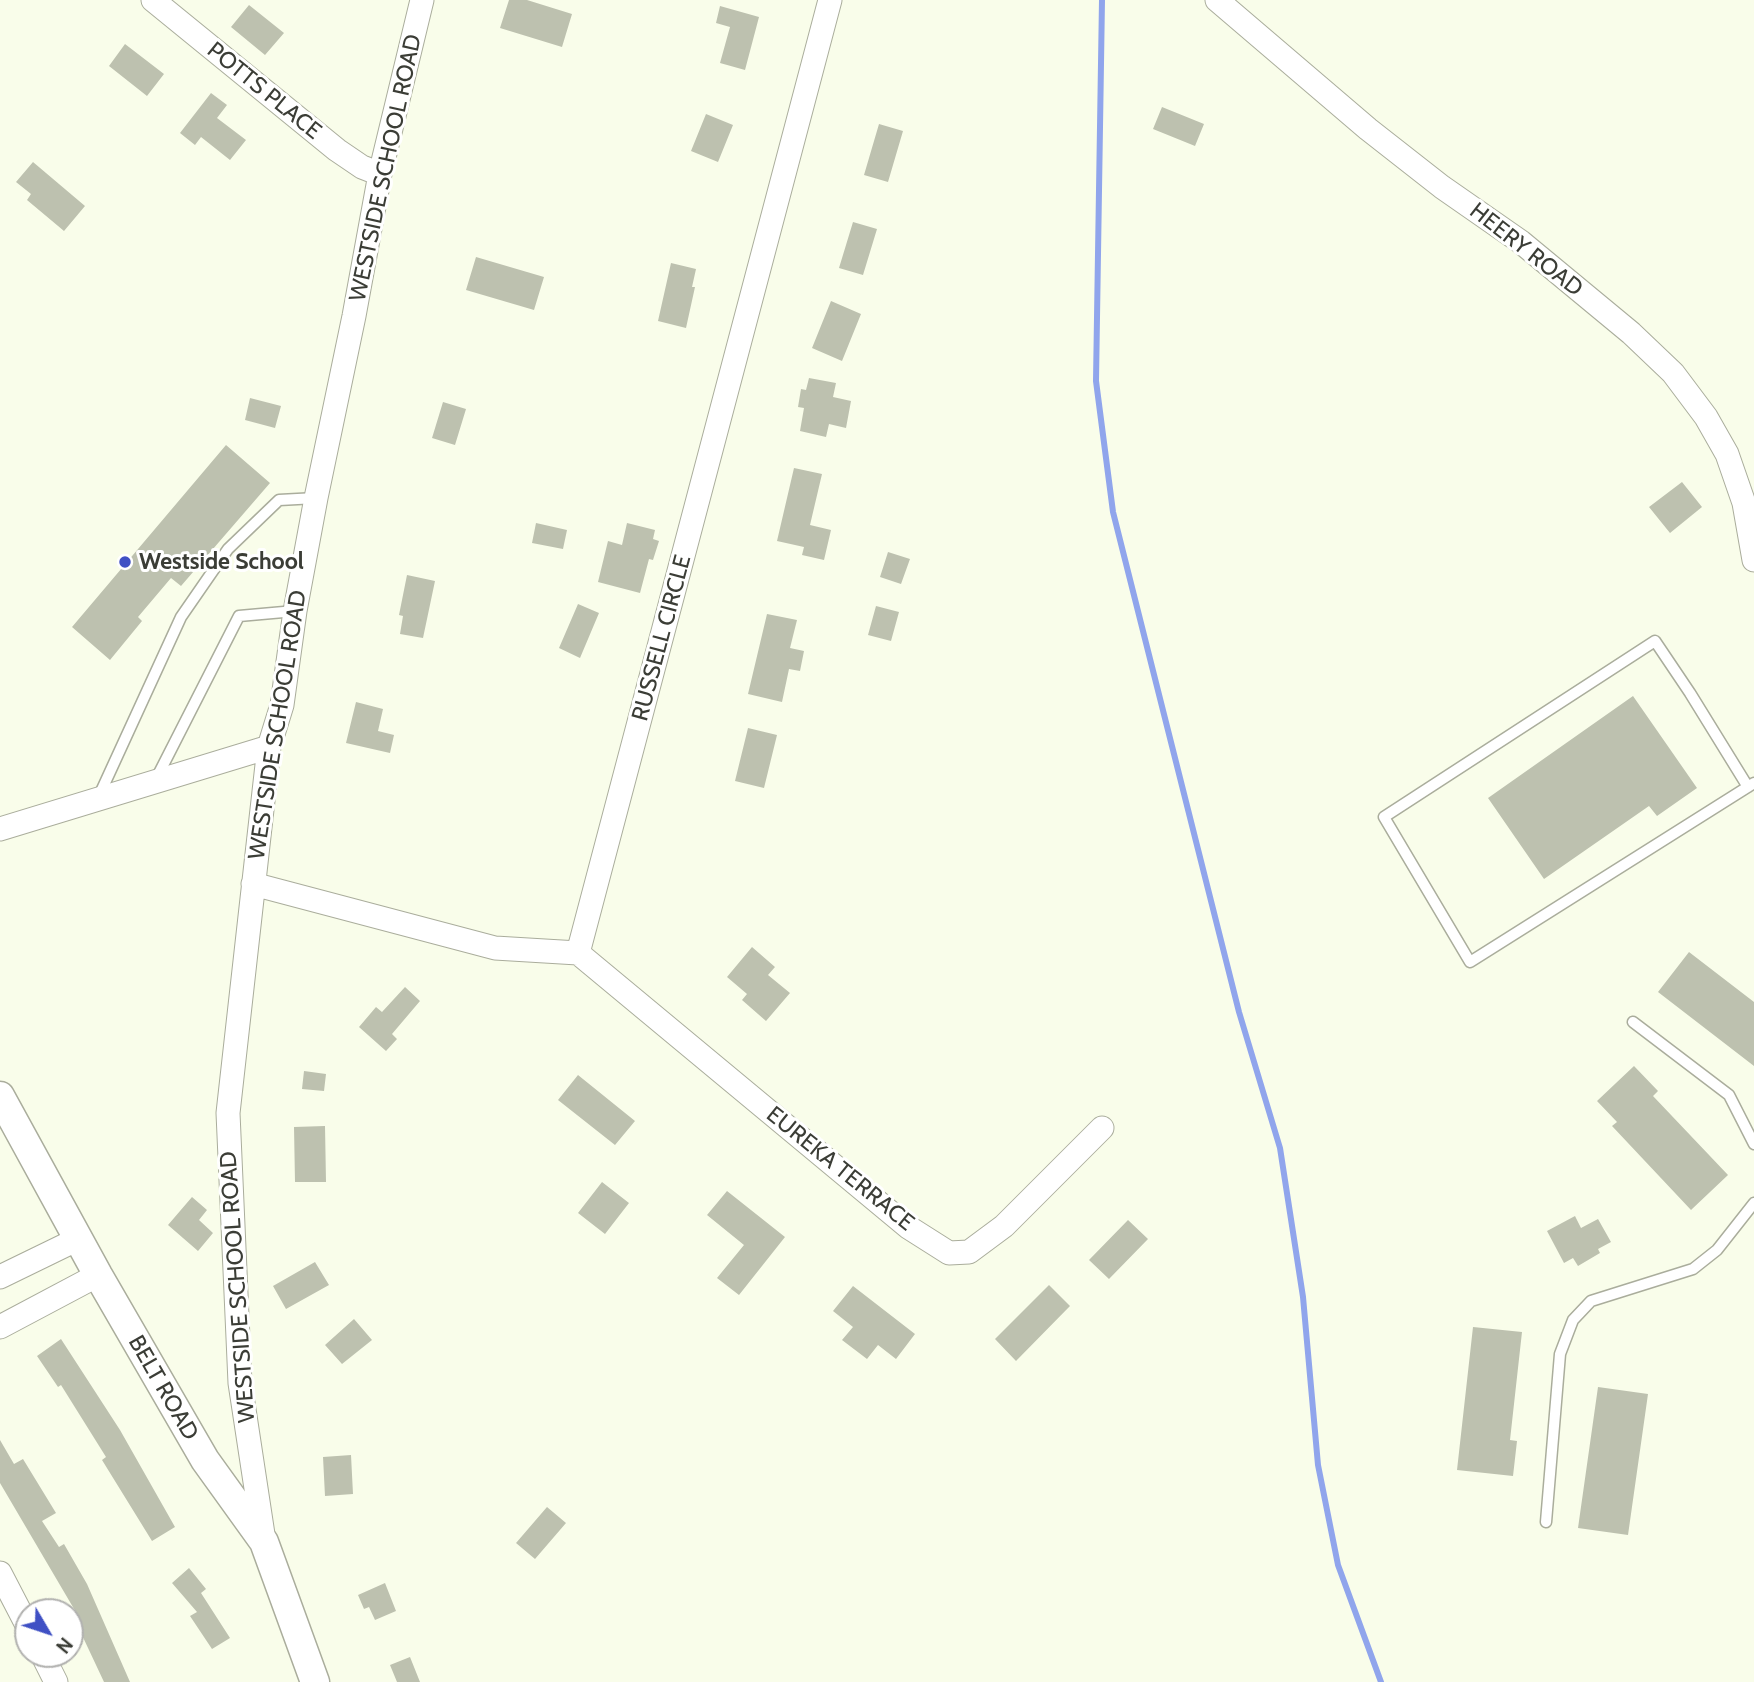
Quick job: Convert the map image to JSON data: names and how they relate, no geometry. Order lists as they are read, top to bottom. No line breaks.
{"streets":{"street":["POTTS PLACE","WESTSIDE SCHOOL ROAD","HEERY ROAD","RUSSELL CIRCLE","EUREKA TERRACE","BELT ROAD"]},"crossings":[["POTTS PLACE","WESTSIDE SCHOOL ROAD"],["WESTSIDE SCHOOL ROAD","BELT ROAD"],["RUSSELL CIRCLE","EUREKA TERRACE"]],"places":["Westside School"],"north":"bottom right"}
